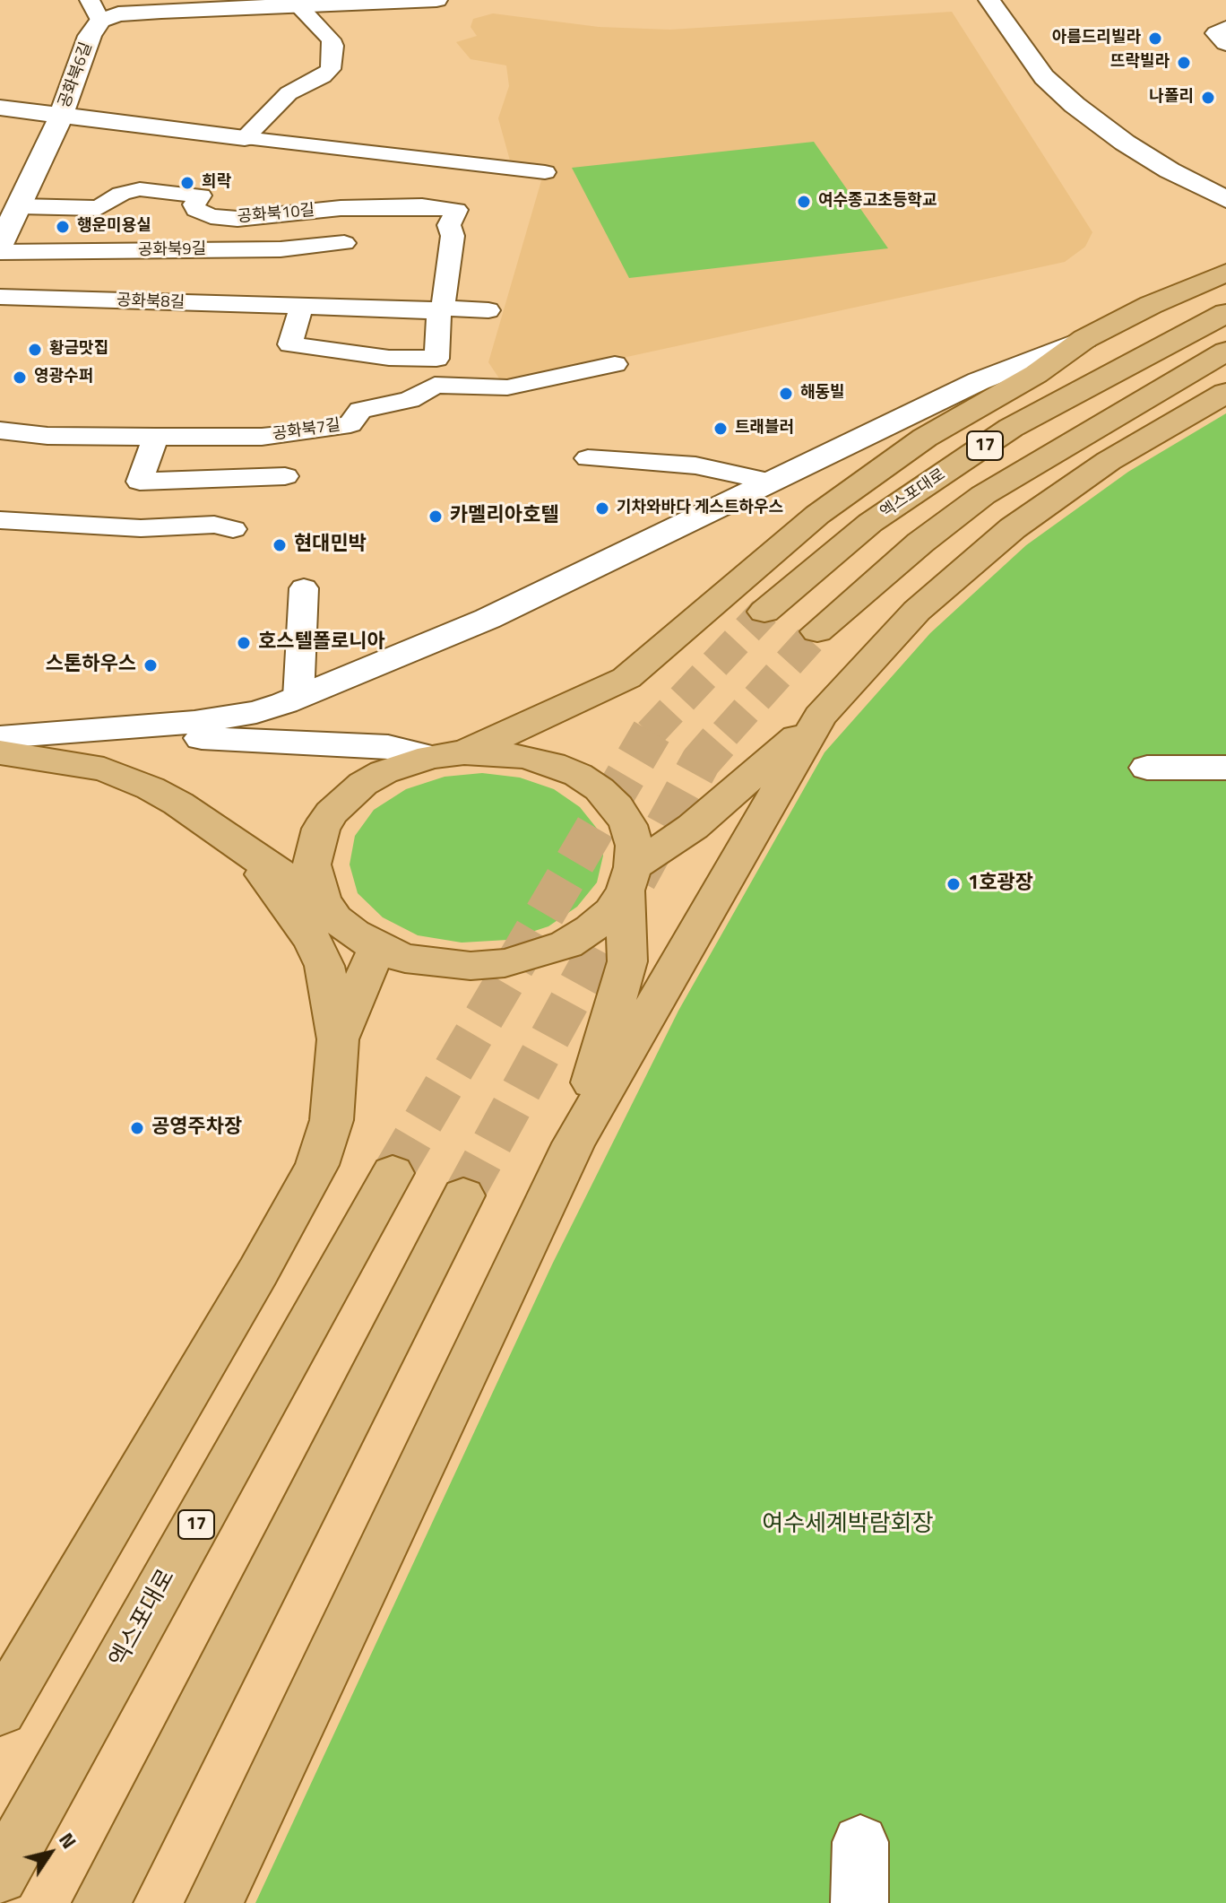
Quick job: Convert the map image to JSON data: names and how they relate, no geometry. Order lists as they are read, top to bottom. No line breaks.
{"streets":{"main road":["17","엑스포대로"],"street":["공화북6길"],"lane":["공화북10길","공화북9길","공화북8길","공화북7길"]},"crossings":[["공화북6길","공화북10길"],["공화북10길","공화북8길"]],"parks":["여수세계박람회장"],"places":["아름드리빌라","뜨락빌라","나폴리","희락","여수종고초등학교","행운미용실","황금맛집","영광수퍼","해동빌","트래블러","기차와바다 게스트하우스","카멜리아호텔","현대민박","호스텔폴로니아","스톤하우스","1호광장","공영주차장"],"north":"top right"}
